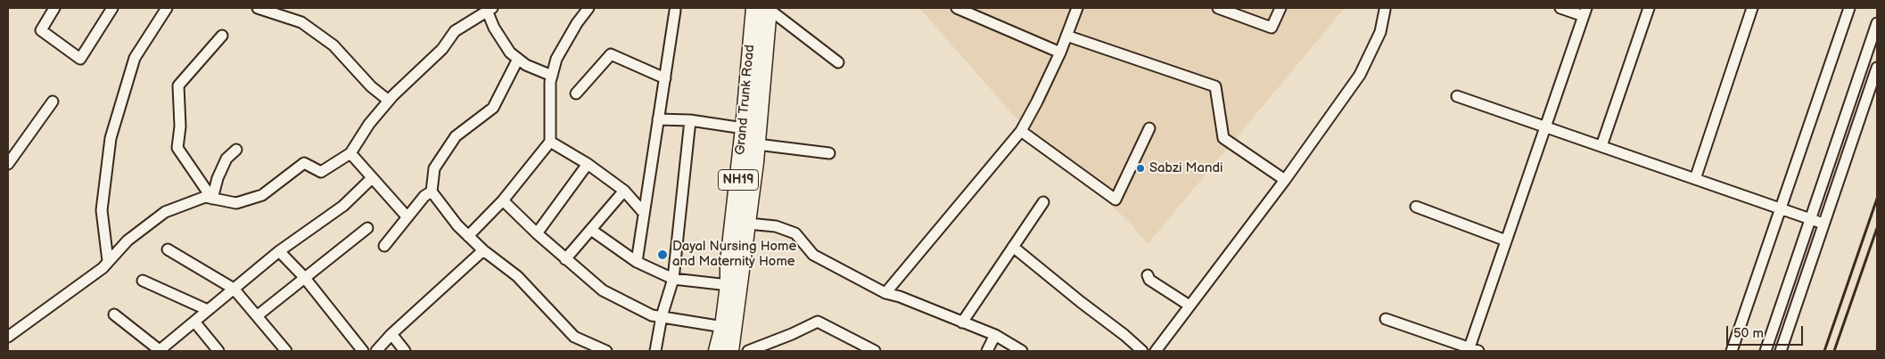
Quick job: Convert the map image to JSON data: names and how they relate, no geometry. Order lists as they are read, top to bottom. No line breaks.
{"streets":{"highway":["Grand Trunk Road","NH19"]},"places":["Sabzi Mandi","Dayal Nursing Home and Maternity Home"],"scale_bar":"50 m"}
